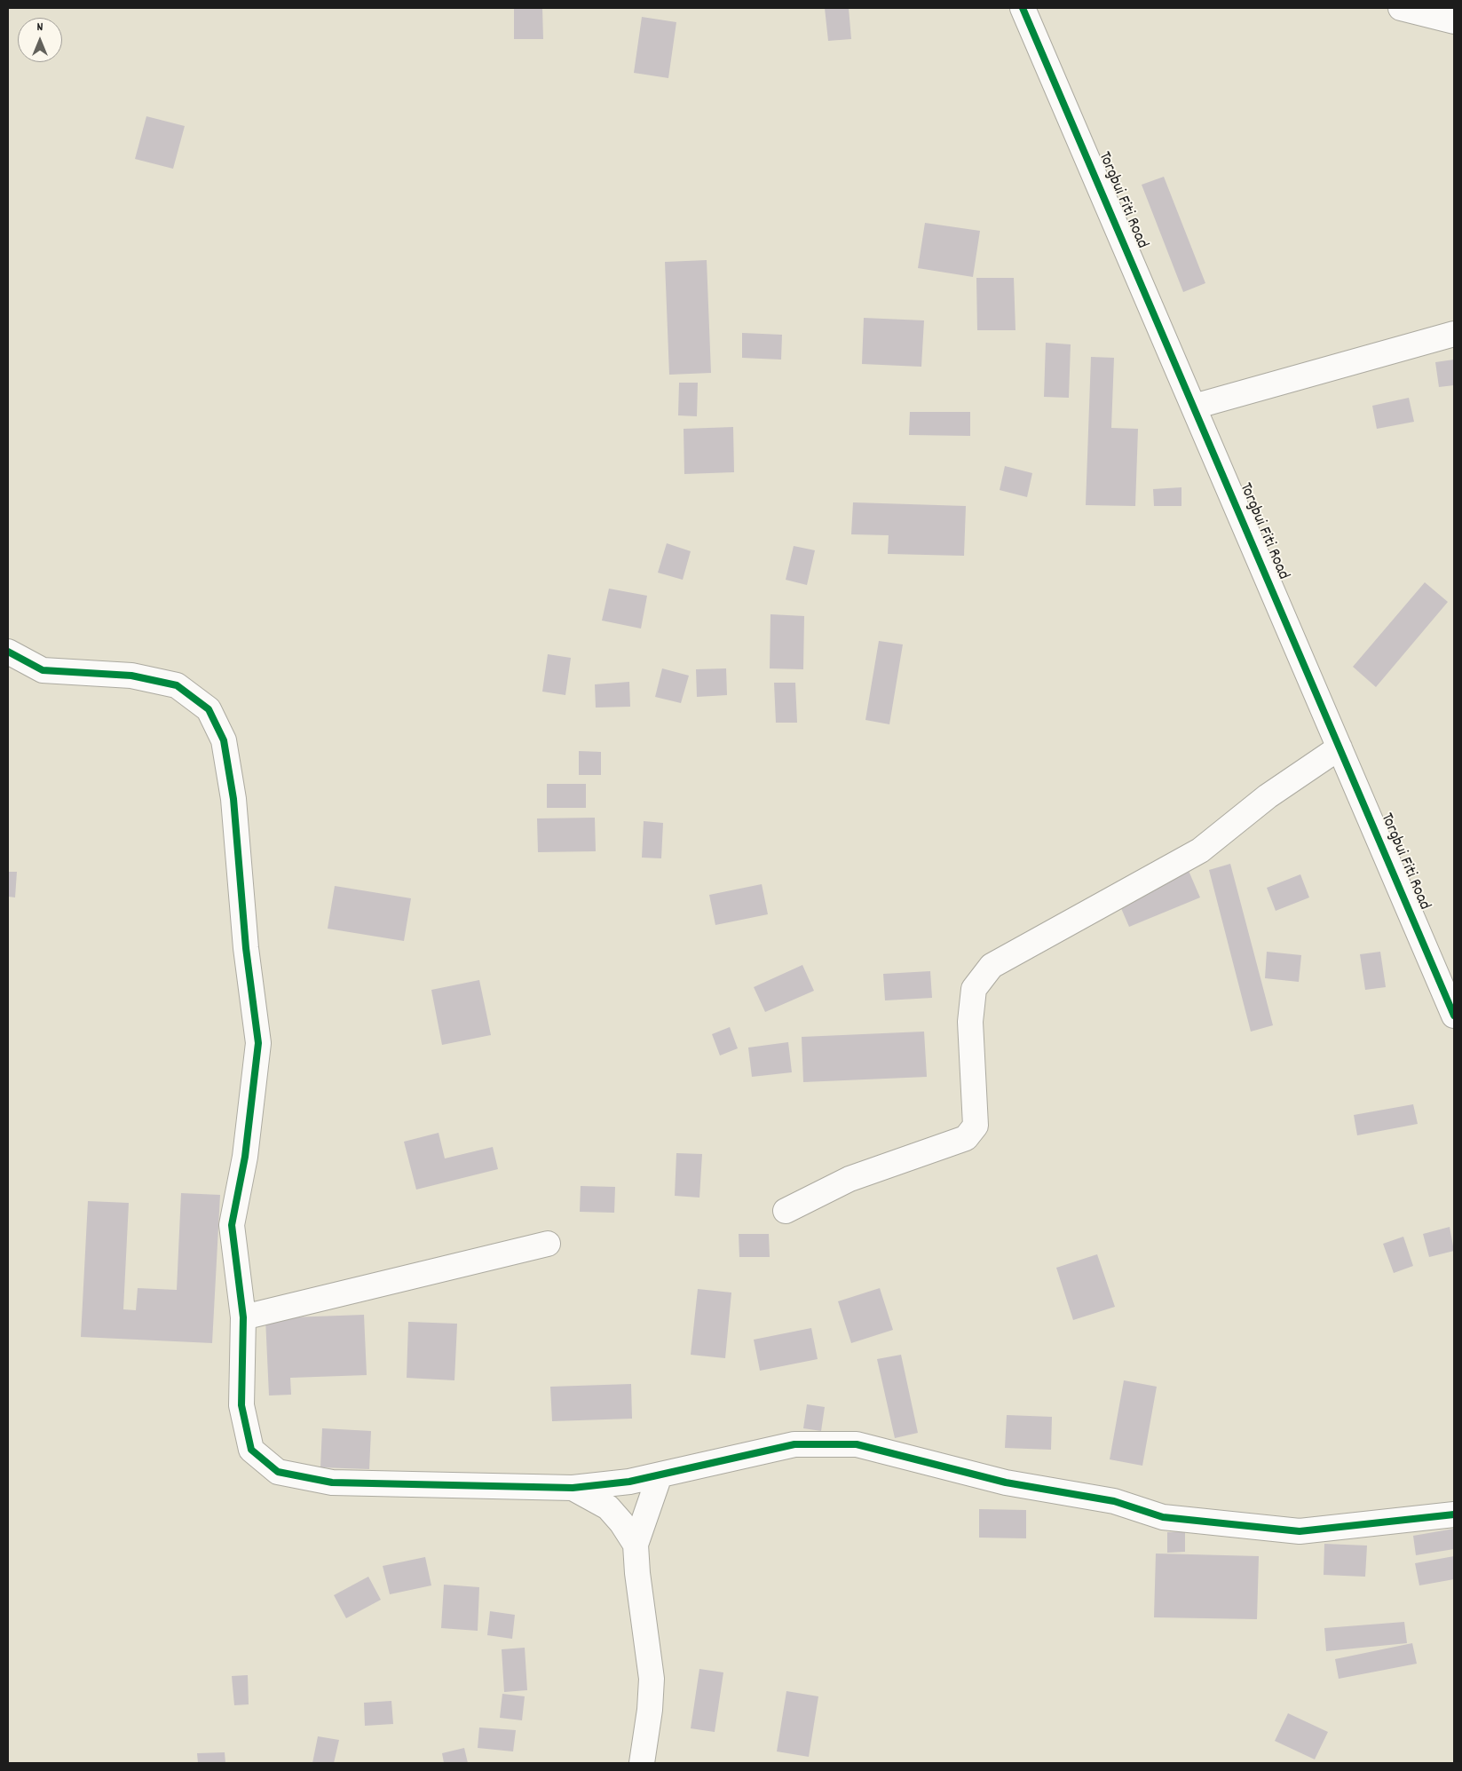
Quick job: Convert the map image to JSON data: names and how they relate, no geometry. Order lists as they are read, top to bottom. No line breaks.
{"streets":{"street":["Torgbui Fiti Road"]},"north":"top"}
